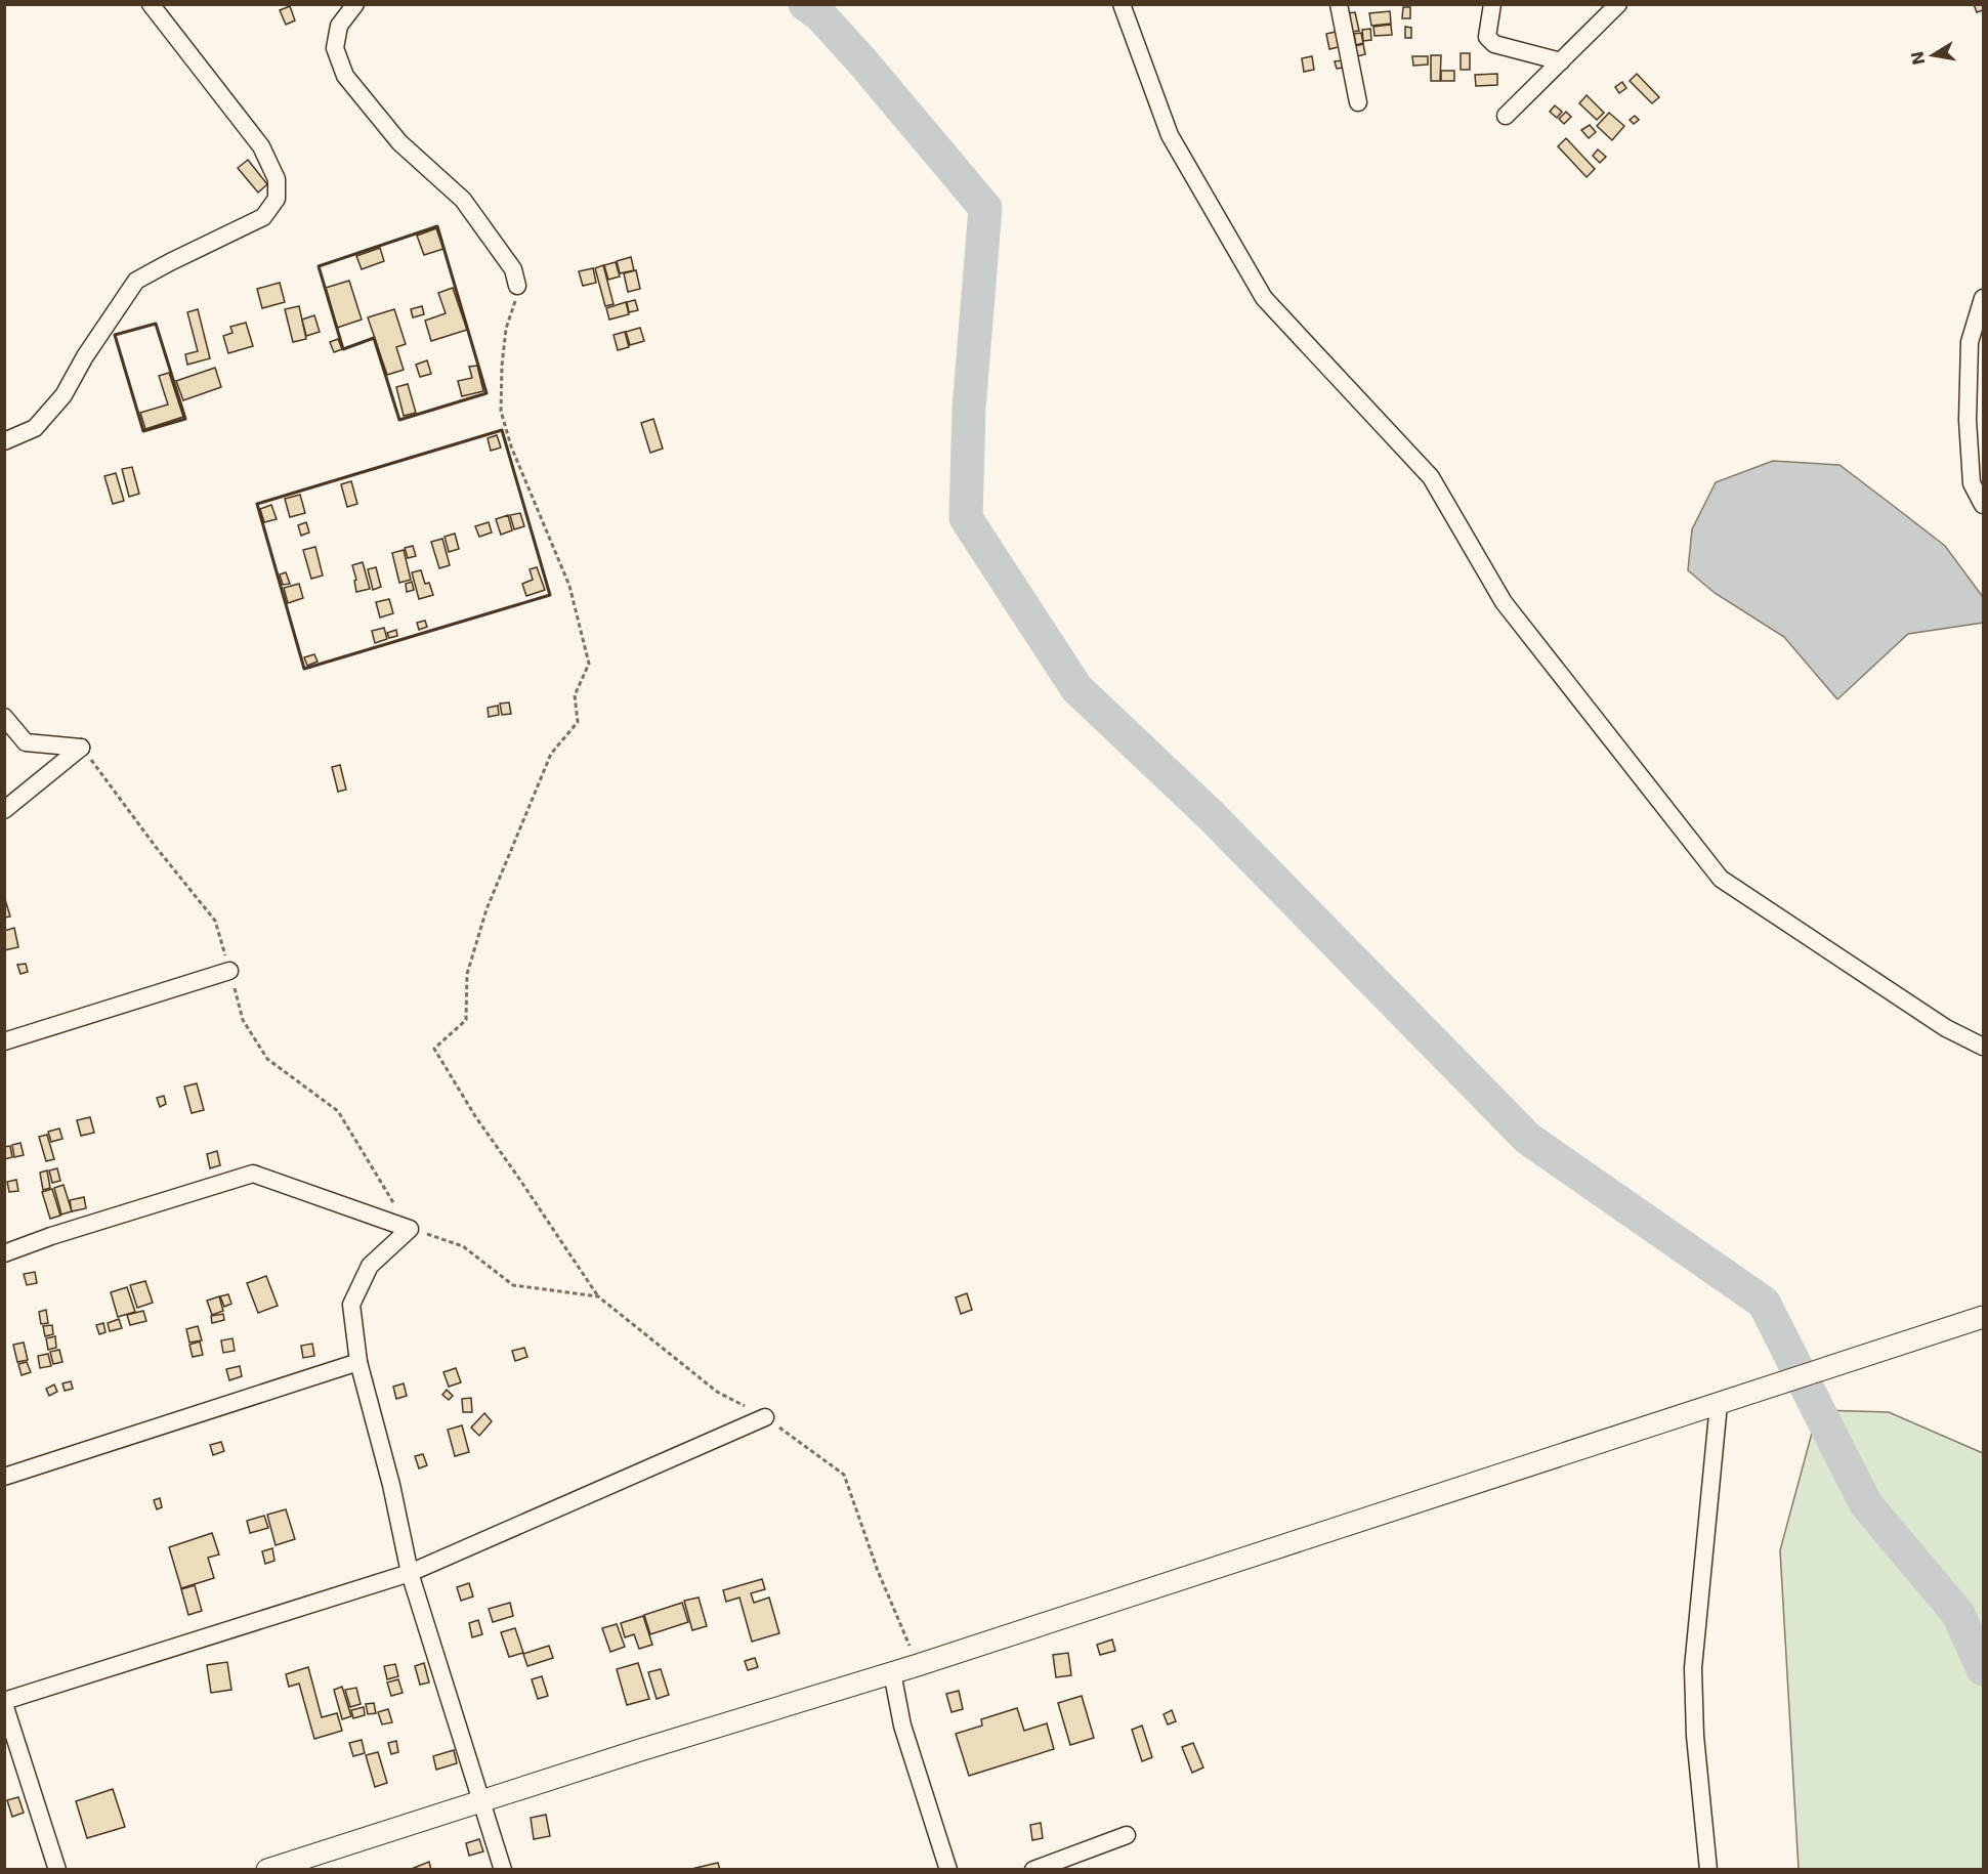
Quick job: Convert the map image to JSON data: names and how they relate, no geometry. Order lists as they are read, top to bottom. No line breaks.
{"north":"left"}
